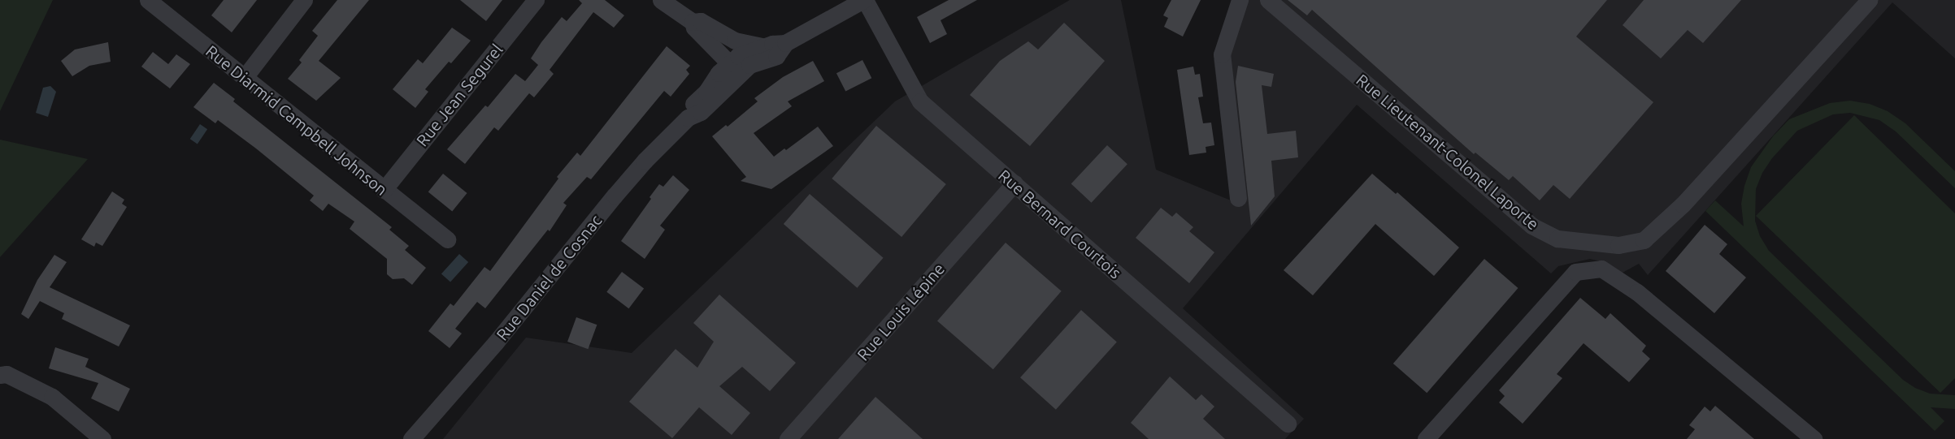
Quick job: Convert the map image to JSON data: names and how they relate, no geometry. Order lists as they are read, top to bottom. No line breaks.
{"streets":{"street":["Rue Jean Segurel","Rue Diarmid Campbell Johnson","Rue Lieutenant-Colonel Laporte","Rue Bernard Courtois","Rue Daniel de Cosnac","Rue Louis Lépine"]},"crossings":[["Rue Jean Segurel","Rue Diarmid Campbell Johnson"],["Rue Bernard Courtois","Rue Daniel de Cosnac"],["Rue Bernard Courtois","Rue Louis Lépine"]]}
